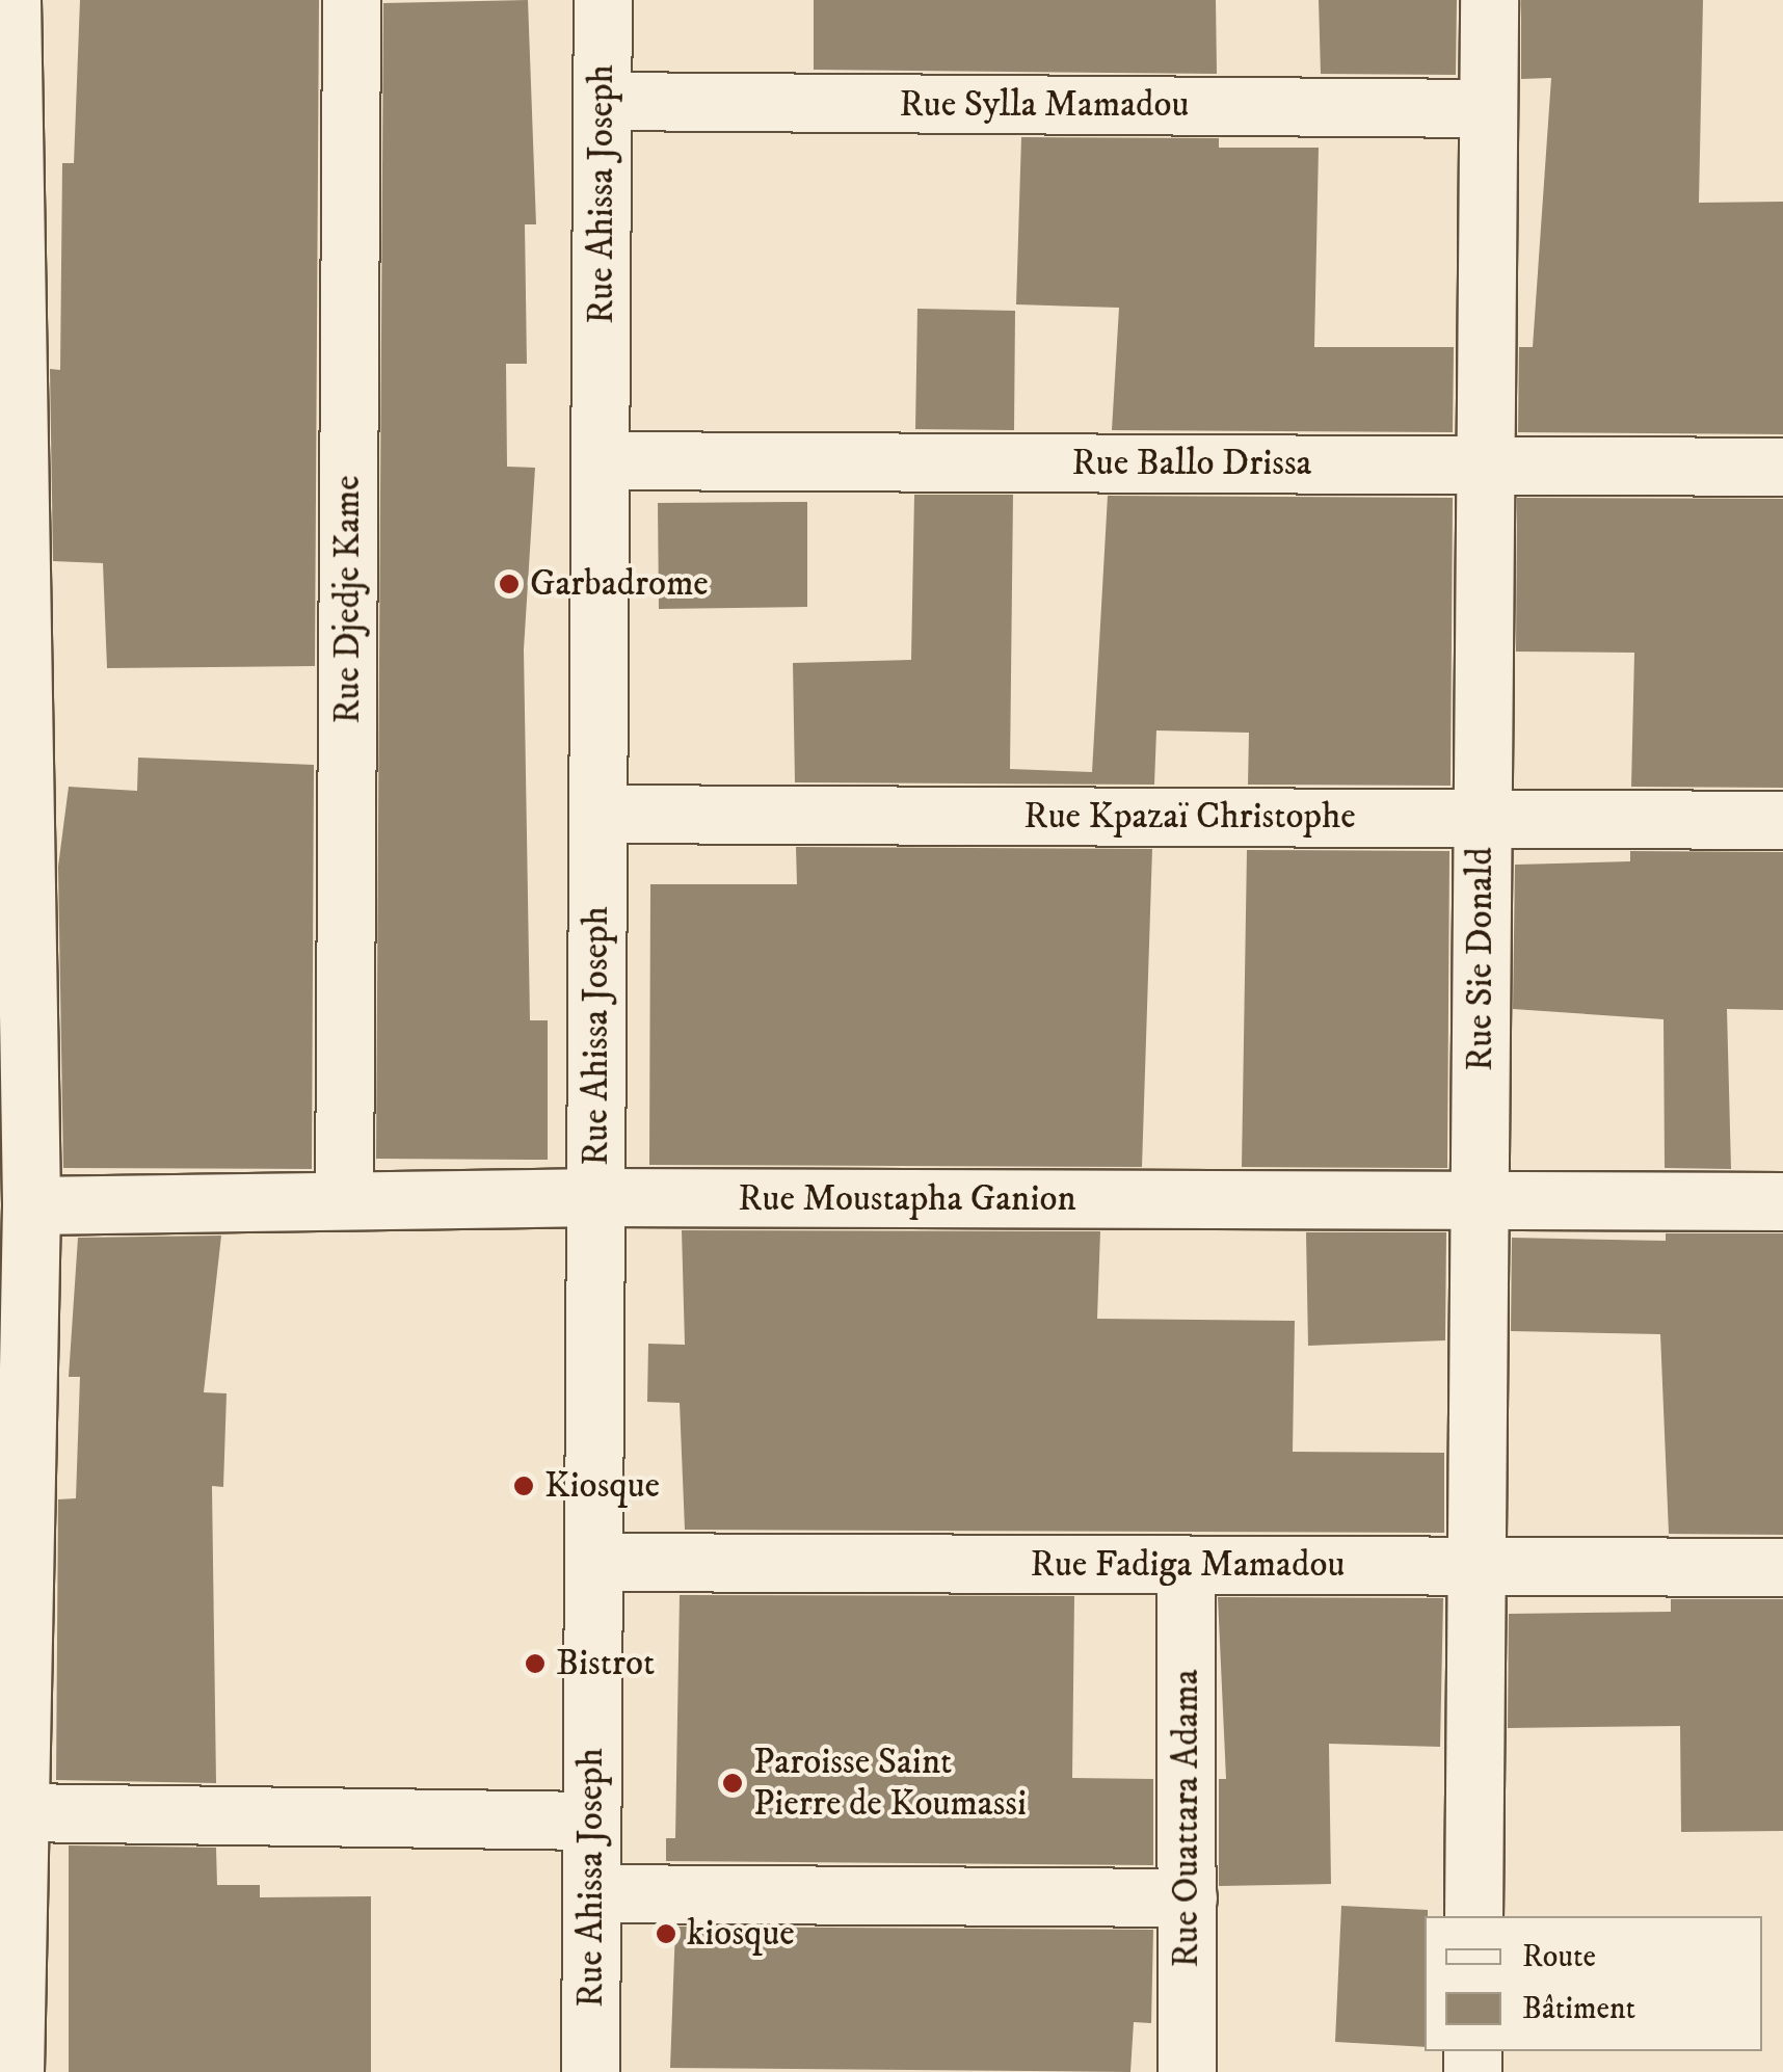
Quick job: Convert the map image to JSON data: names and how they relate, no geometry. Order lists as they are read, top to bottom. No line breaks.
{"streets":{"street":["Rue Sylla Mamadou","Rue Ahissa Joseph","Rue Ballo Drissa","Rue Djedje Kame","Rue Kpazaï Christophe","Rue Sie Donald","Rue Moustapha Ganion","Rue Fadiga Mamadou","Rue Ouattara Adama"]},"crossings":[["Rue Sylla Mamadou","Rue Ahissa Joseph"],["Rue Sylla Mamadou","Rue Sie Donald"],["Rue Ahissa Joseph","Rue Ballo Drissa"],["Rue Ahissa Joseph","Rue Kpazaï Christophe"],["Rue Ahissa Joseph","Rue Moustapha Ganion"],["Rue Ahissa Joseph","Rue Fadiga Mamadou"],["Rue Ballo Drissa","Rue Sie Donald"],["Rue Djedje Kame","Rue Moustapha Ganion"],["Rue Kpazaï Christophe","Rue Sie Donald"],["Rue Sie Donald","Rue Moustapha Ganion"],["Rue Sie Donald","Rue Fadiga Mamadou"],["Rue Fadiga Mamadou","Rue Ouattara Adama"]],"places":["Garbadrome","Kiosque","Bistrot","Paroisse Saint Pierre de Koumassi","kiosque"],"legend":["Route","Bâtiment"]}
